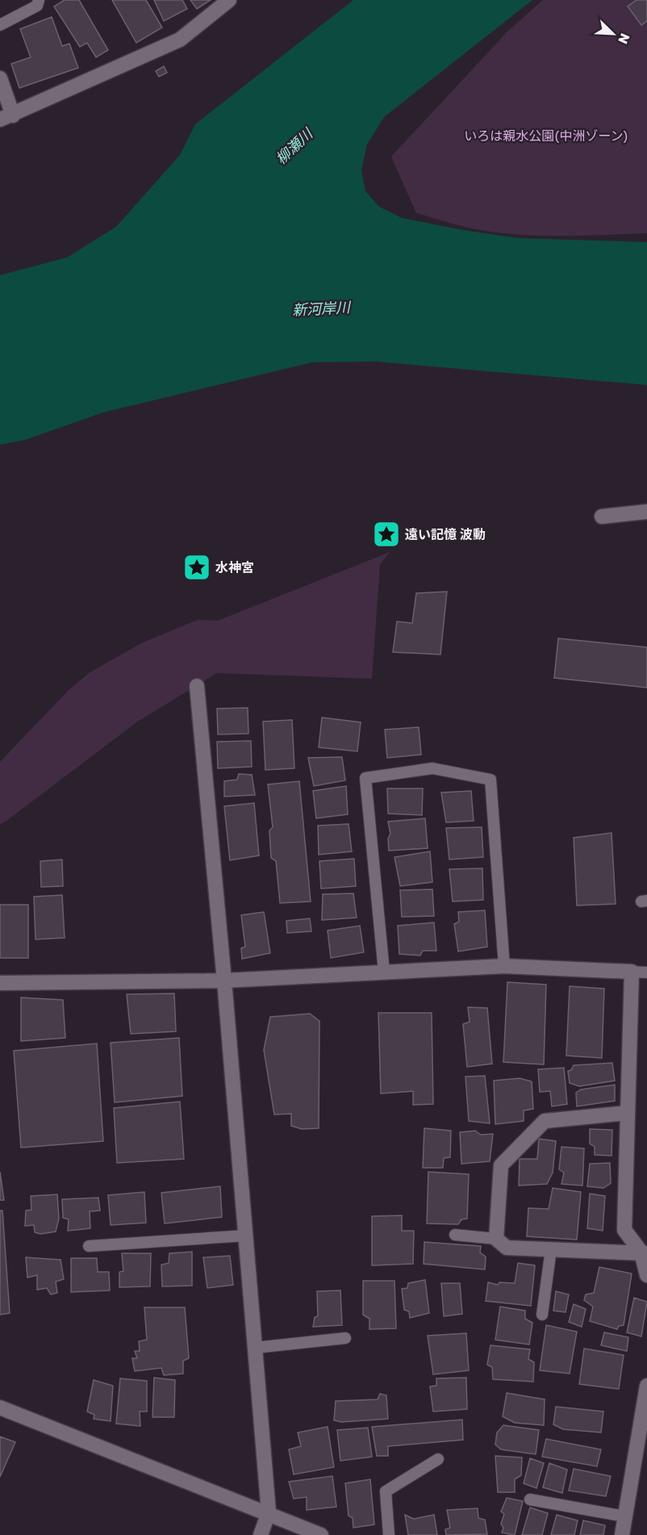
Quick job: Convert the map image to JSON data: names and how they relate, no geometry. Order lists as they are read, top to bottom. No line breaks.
{"water":["柳瀬川","新河岸川"],"parks":["いろは親水公園(中洲ゾーン)"],"places":{"place":["遠い記憶 波動","水神宮"]},"north":"bottom right"}
